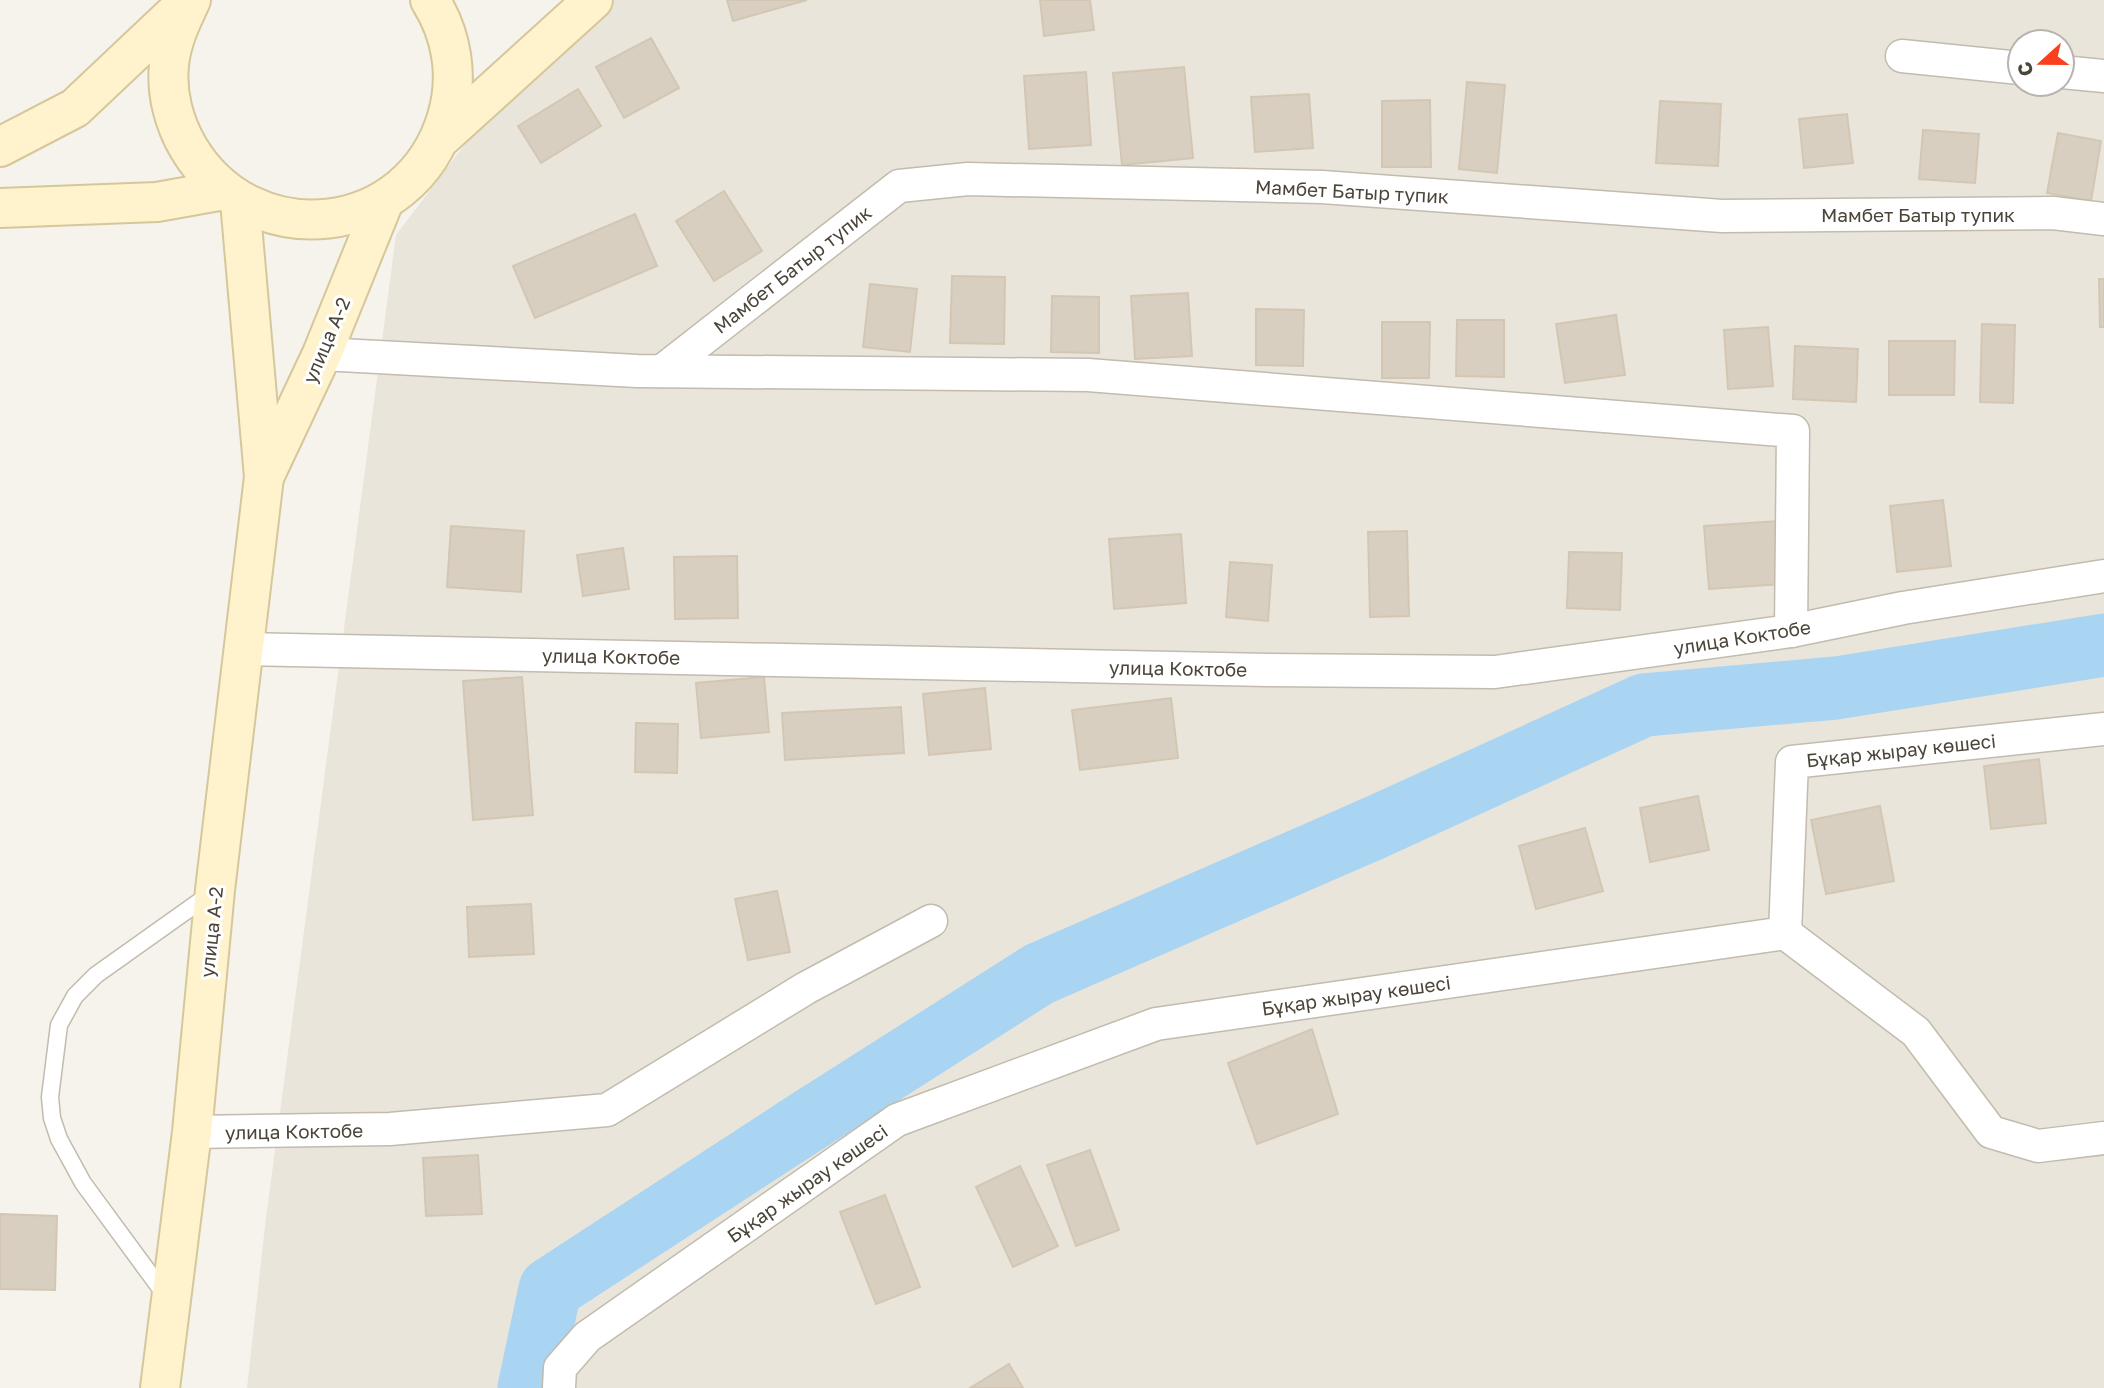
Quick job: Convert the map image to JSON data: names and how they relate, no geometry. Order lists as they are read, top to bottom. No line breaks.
{"streets":{"main road":["улица А-2"],"street":["Мамбет Батыр тупик","улица Коктобе","Бұқар жырау көшесі"]},"crossings":[["улица А-2","улица Коктобе"]],"north":"left"}
